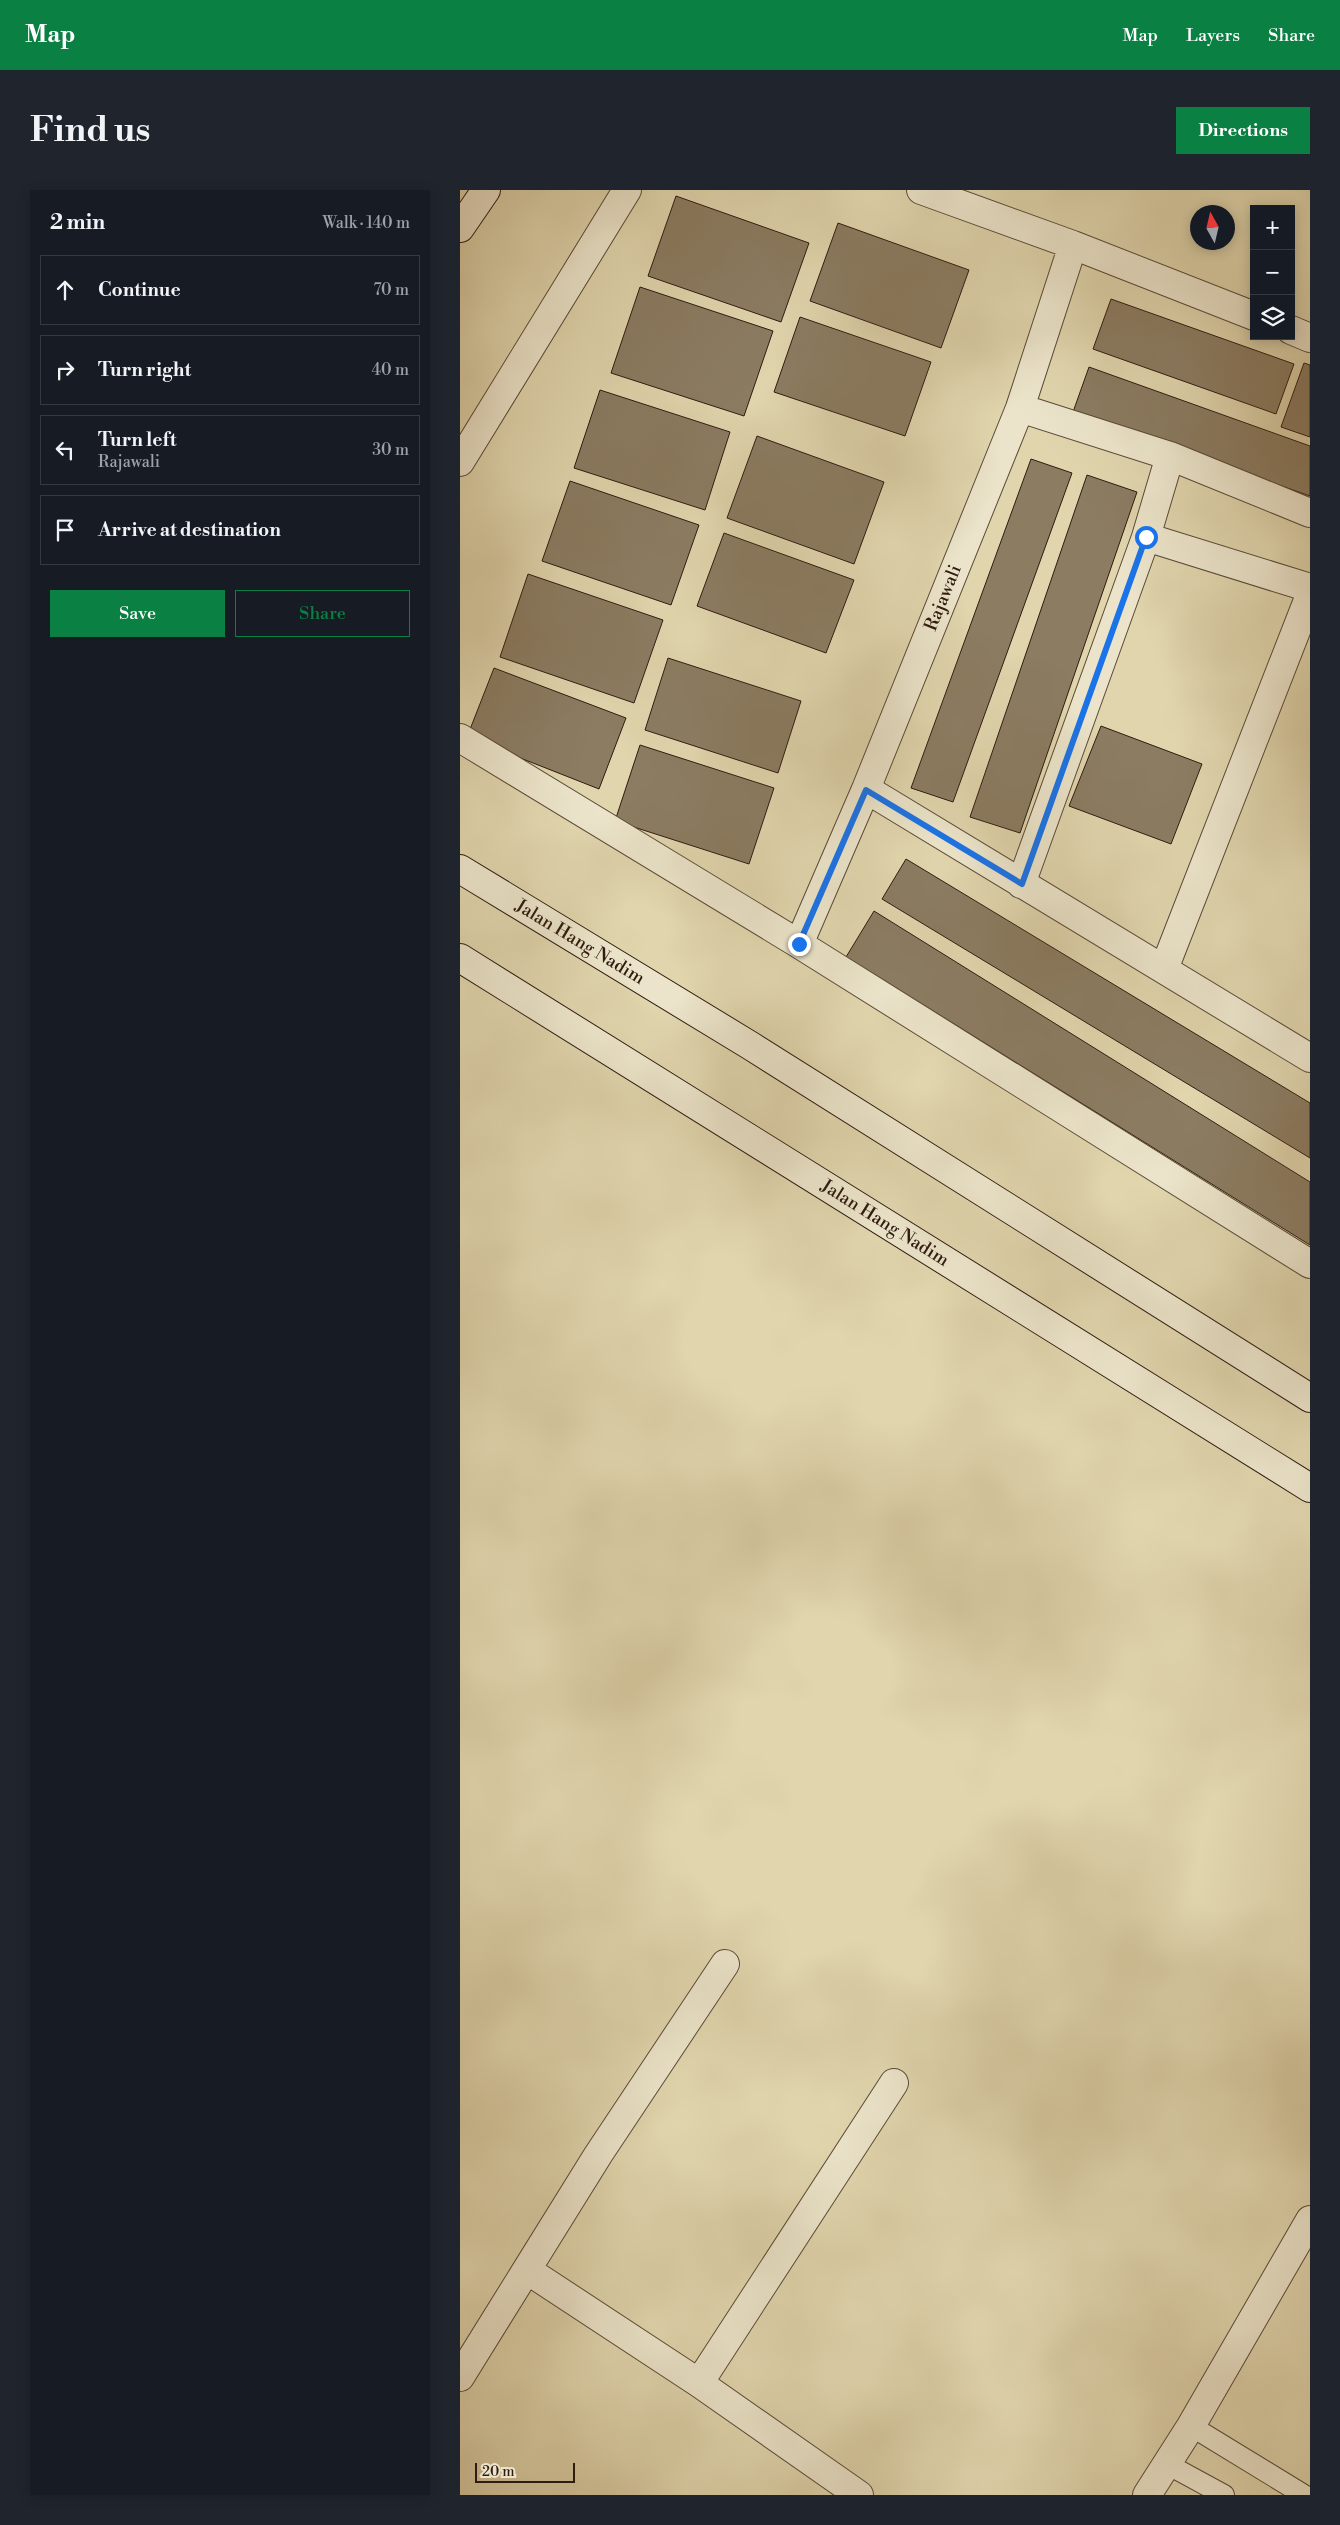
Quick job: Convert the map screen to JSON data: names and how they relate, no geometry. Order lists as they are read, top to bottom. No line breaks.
{"streets":{"street":["Rajawali","Jalan Hang Nadim"]},"scale_bar":"20 m","north":"top","page":{"header":"Map","nav":["Map","Layers","Share"],"buttons":["Directions",["Save","Share"]],"title":"Find us","heading":["2 min","Walk · 140 m"],"map_buttons":["+","−"],"list":[["Continue","70 m"],["Turn right","40 m"],["Turn left","Rajawali","30 m"],"Arrive at destination"],"scale":"20 m"}}
